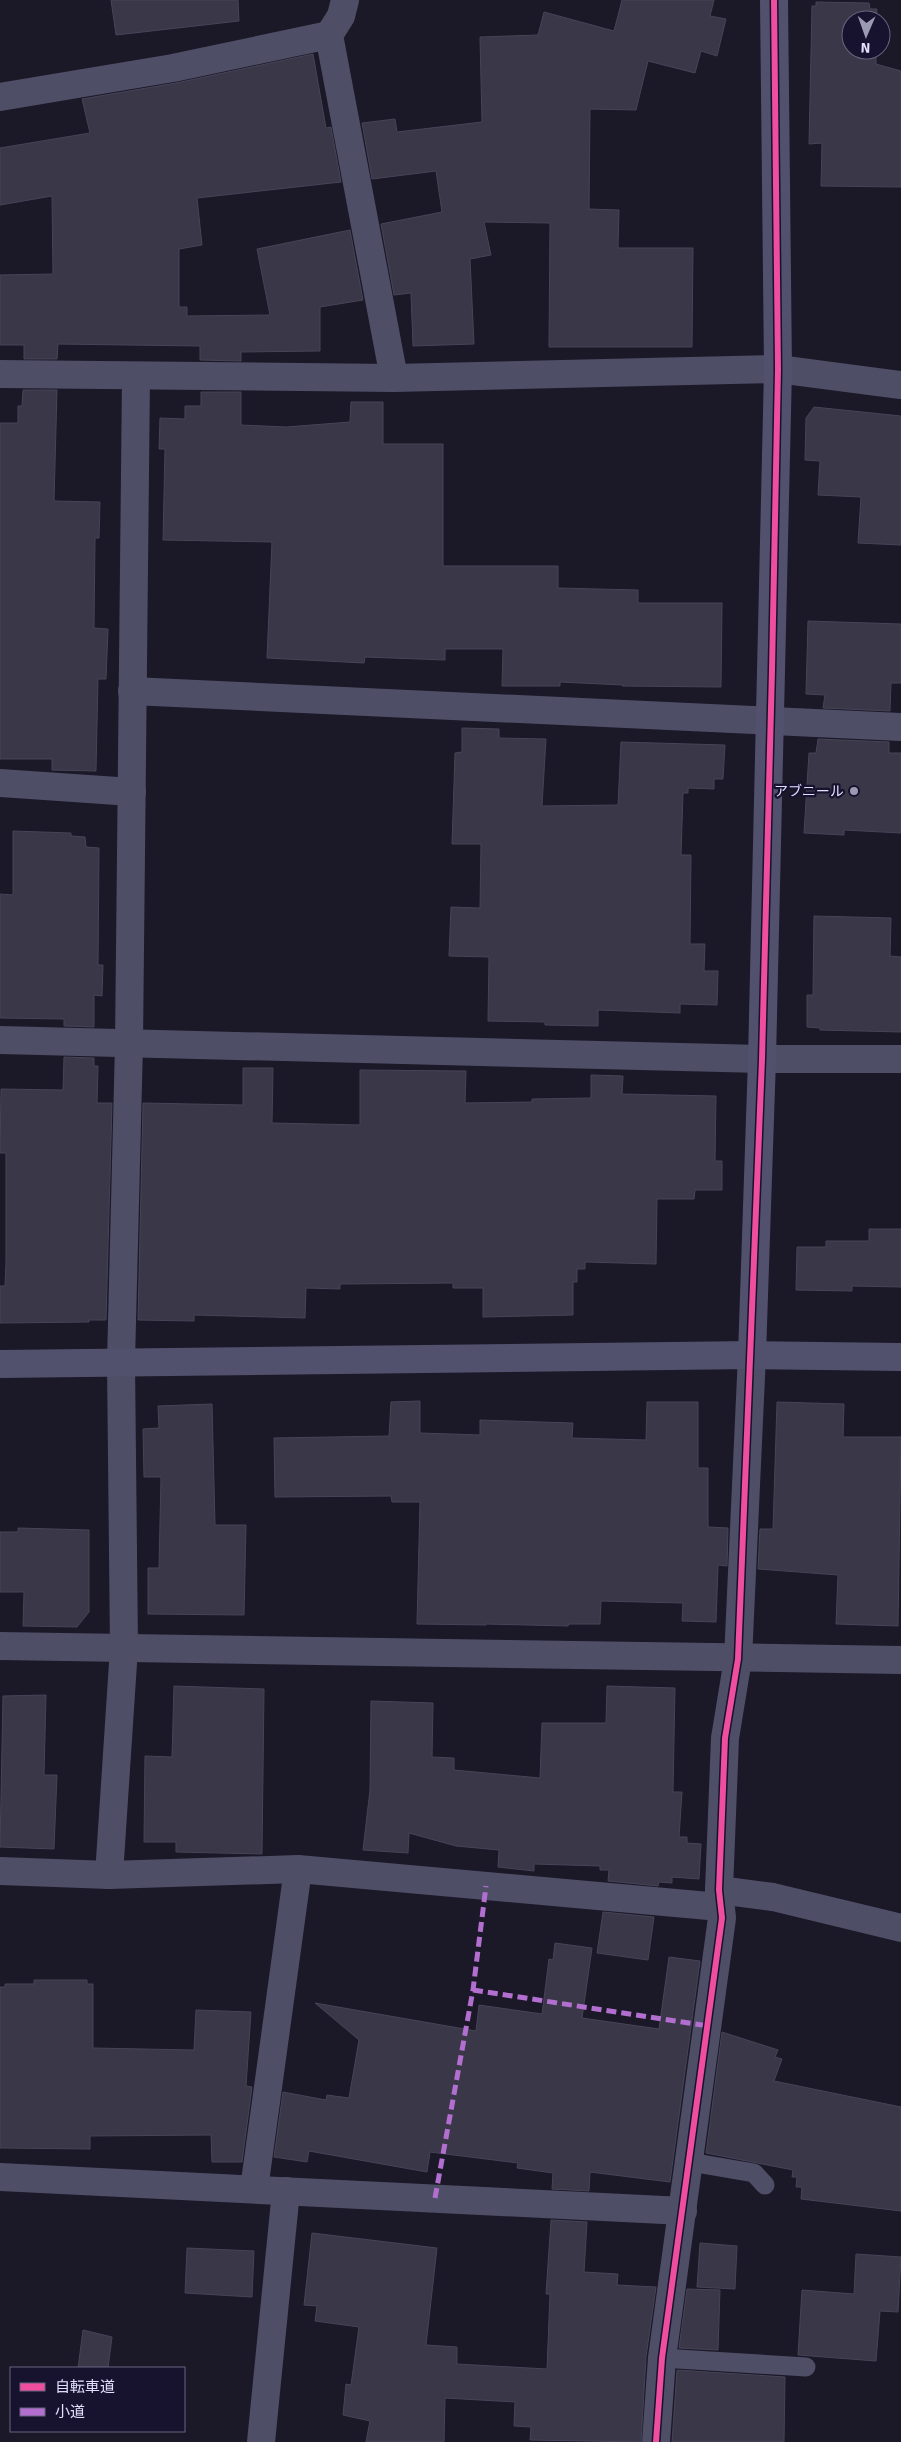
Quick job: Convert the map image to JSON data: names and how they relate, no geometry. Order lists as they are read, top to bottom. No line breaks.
{"places":["アブニール"],"legend":["自転車道","小道"],"north":"bottom"}
